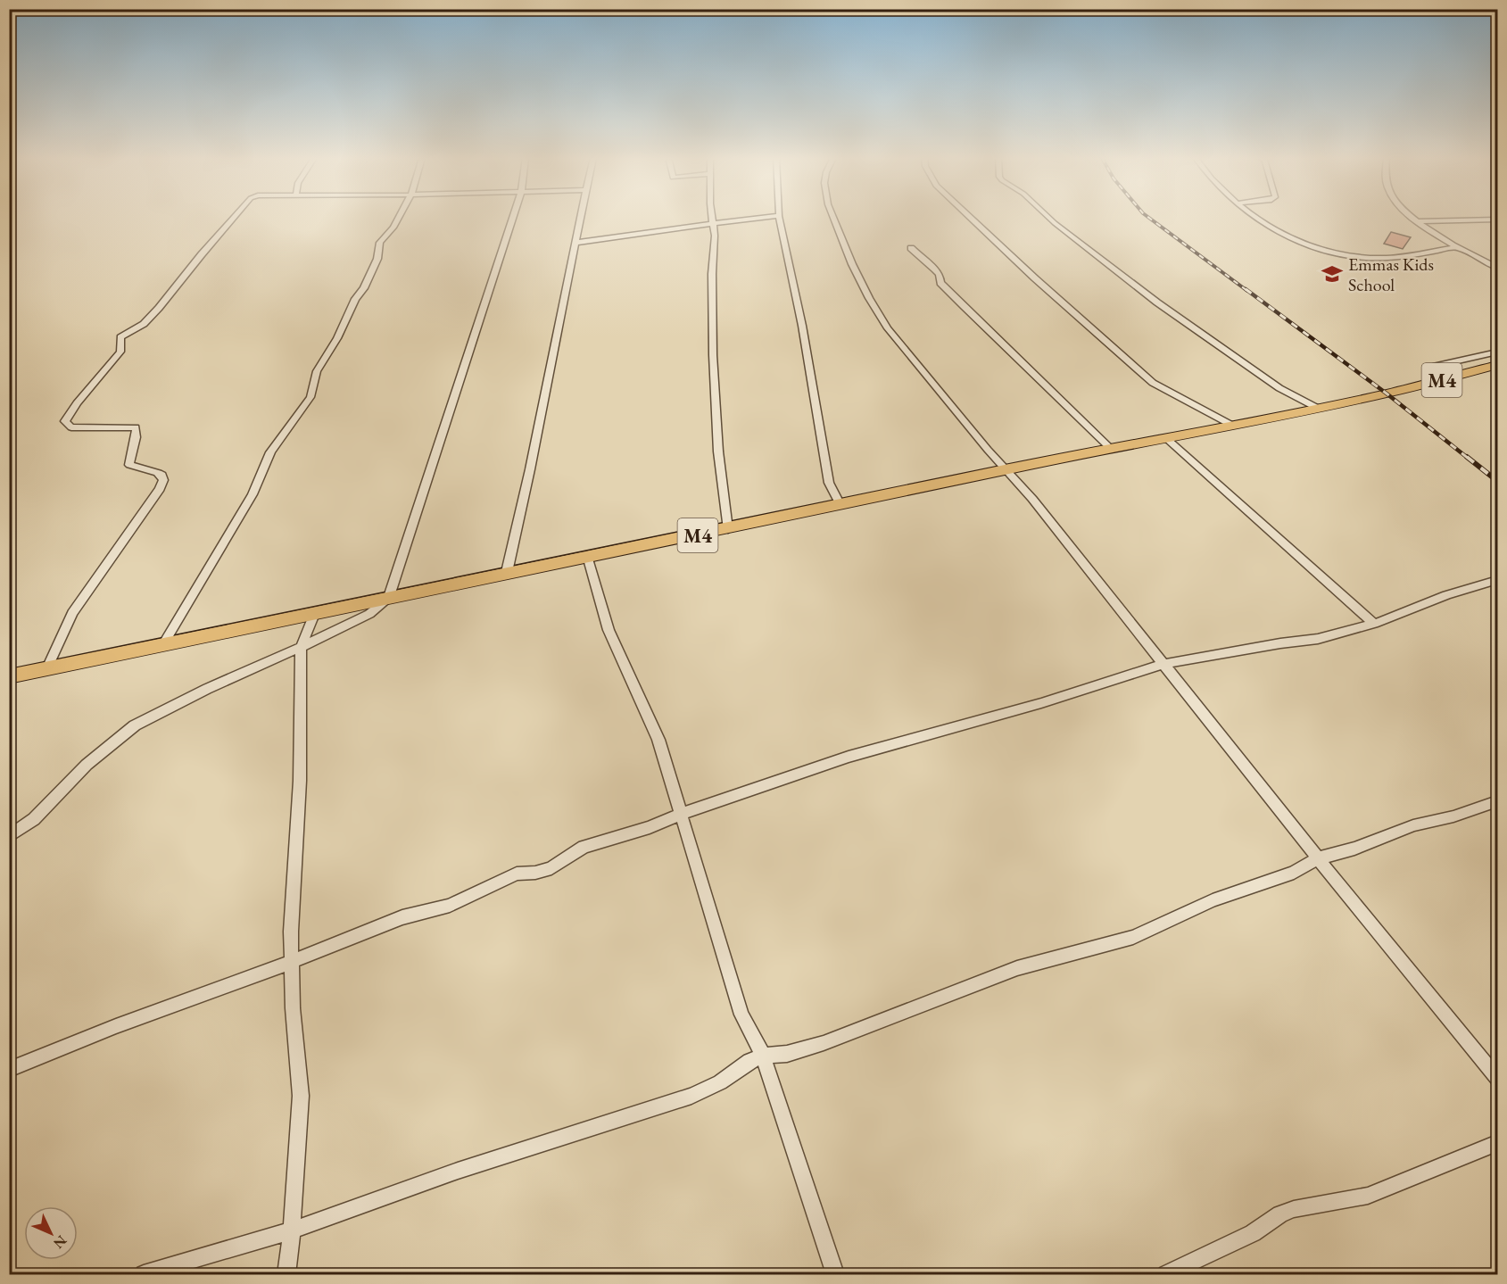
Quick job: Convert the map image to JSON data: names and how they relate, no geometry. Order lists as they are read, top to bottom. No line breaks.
{"streets":{"main road":["M4"]},"places":{"school or university":["Emmas Kids School"]},"north":"bottom right"}
